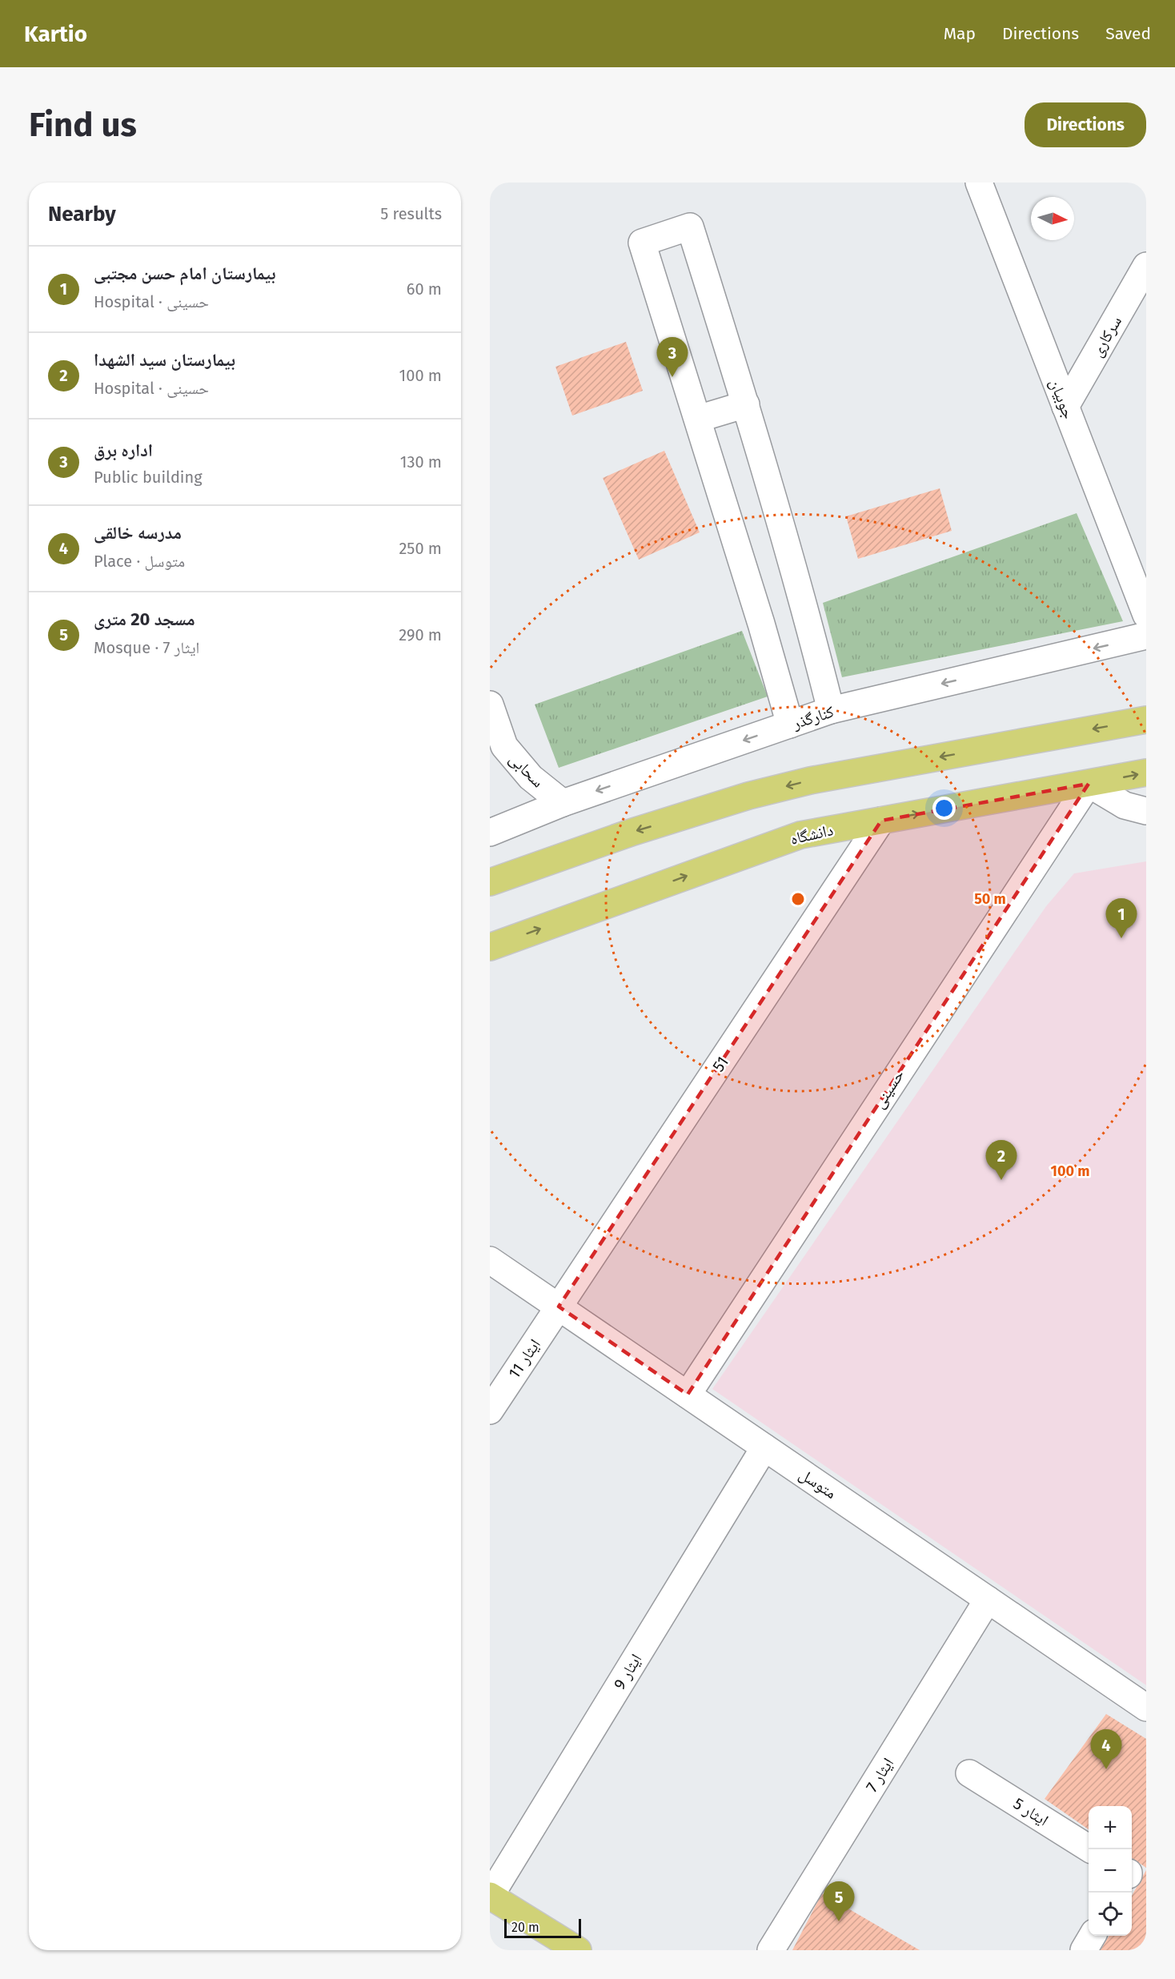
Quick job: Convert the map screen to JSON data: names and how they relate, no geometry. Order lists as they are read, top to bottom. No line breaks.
{"streets":{"main road":["دانشگاه"],"street":["سرکاری","جوبیان","کنارگذر","سحابی","51","حسینی","ایثار 11","متوسل","ایثار 9","ایثار 7","ایثار 5"]},"crossings":[["سرکاری","جوبیان"],["کنارگذر","سحابی"],["دانشگاه","51"],["دانشگاه","حسینی"],["51","ایثار 11"],["51","متوسل"],["حسینی","متوسل"],["ایثار 11","متوسل"],["متوسل","ایثار 9"],["متوسل","ایثار 7"]],"one_way":["کنارگذر"],"scale_bar":"20 m","north":"right","page":{"header":"Kartio","nav":["Map","Directions","Saved"],"buttons":"Directions","title":"Find us","heading":["Nearby","5 results"],"list":[{"mark":"1","name":"بیمارستان امام حسن مجتبی","note":"Hospital · حسینی","value":"60 m"},{"mark":"2","name":"بیمارستان سید الشهدا","note":"Hospital · حسینی","value":"100 m"},{"mark":"3","name":"اداره برق","note":"Public building","value":"130 m"},{"mark":"4","name":"مدرسه خالقی","note":"Place · متوسل","value":"250 m"},{"mark":"5","name":"مسجد 20 متری","note":"Mosque · ایثار 7","value":"290 m"}],"pins":["3","1","2","4","5"],"map_buttons":["+","−"],"scale":"20 m"},"rings":["50 m","100 m"]}
